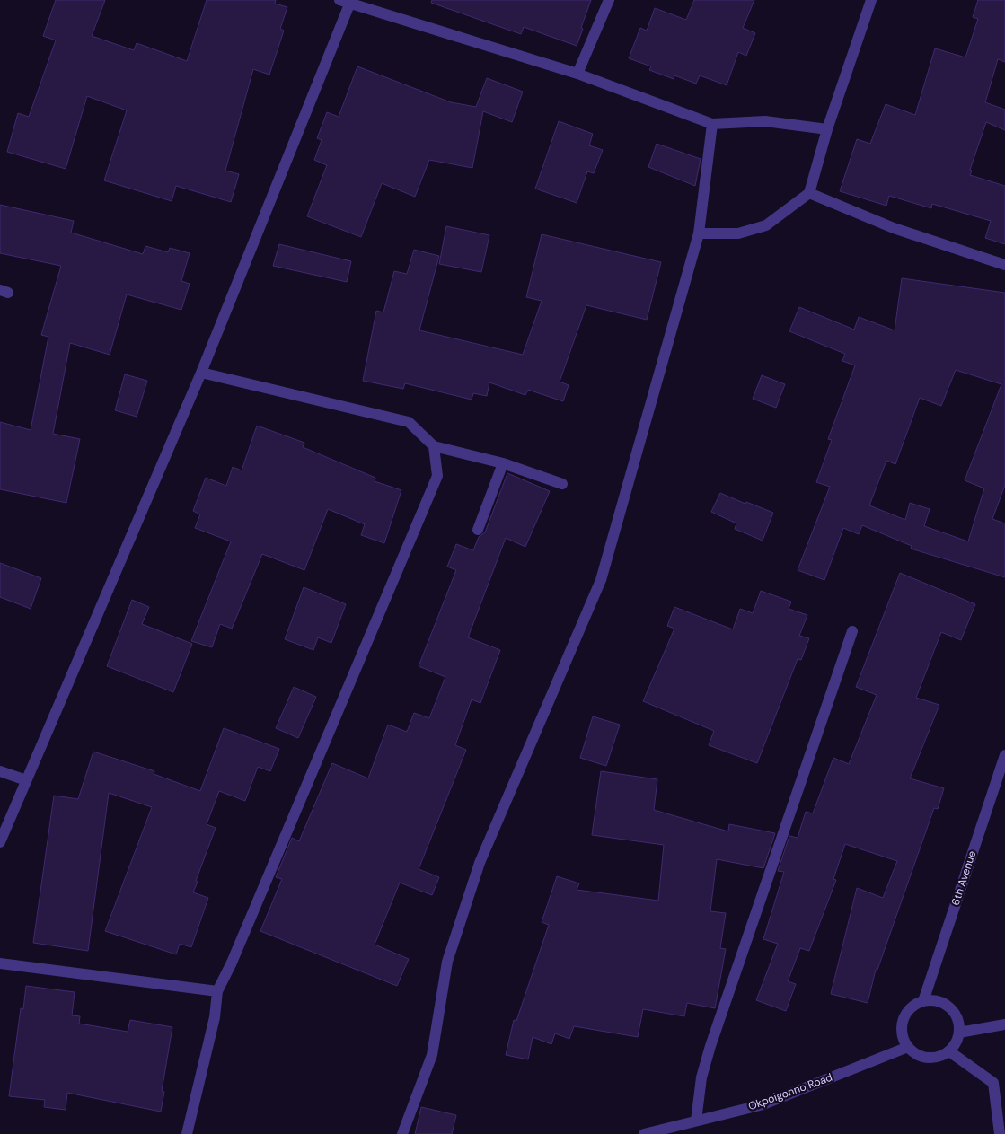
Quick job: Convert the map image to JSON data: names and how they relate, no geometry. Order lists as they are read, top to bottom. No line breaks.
{"streets":{"street":["6th Avenue","Okpoigonno Road"]},"crossings":[["6th Avenue","Okpoigonno Road"]]}
